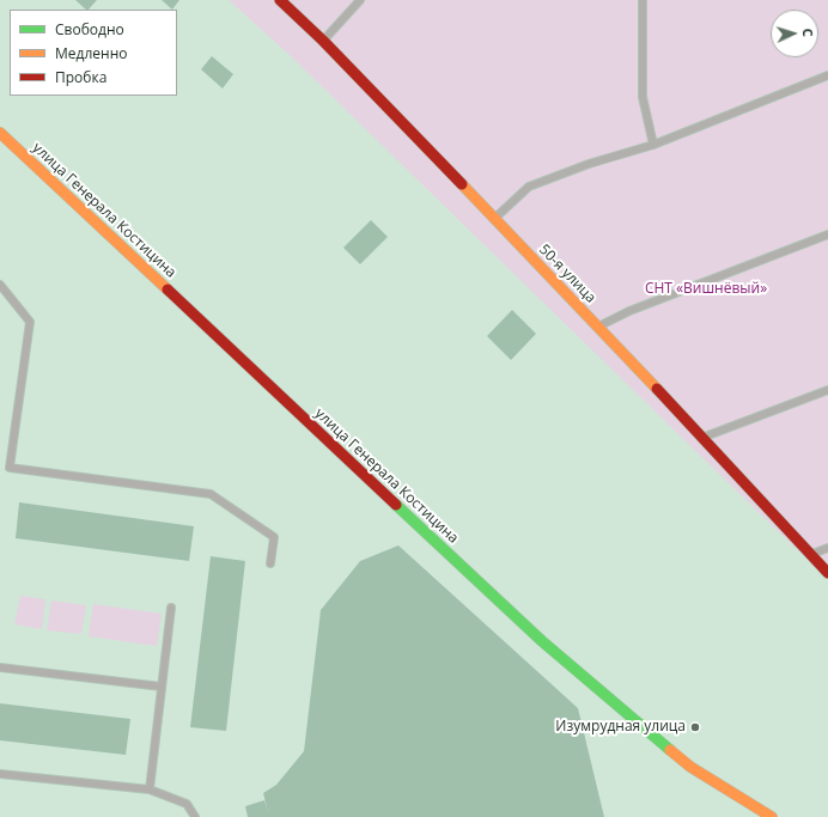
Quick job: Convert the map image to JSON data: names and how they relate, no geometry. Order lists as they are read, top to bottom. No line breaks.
{"streets":{"street":["улица Генерала Костицина","50-я улица"]},"parks":["СНТ «Вишнёвый»"],"places":["Изумрудная улица"],"legend":["Свободно","Медленно","Пробка"],"north":"right"}
